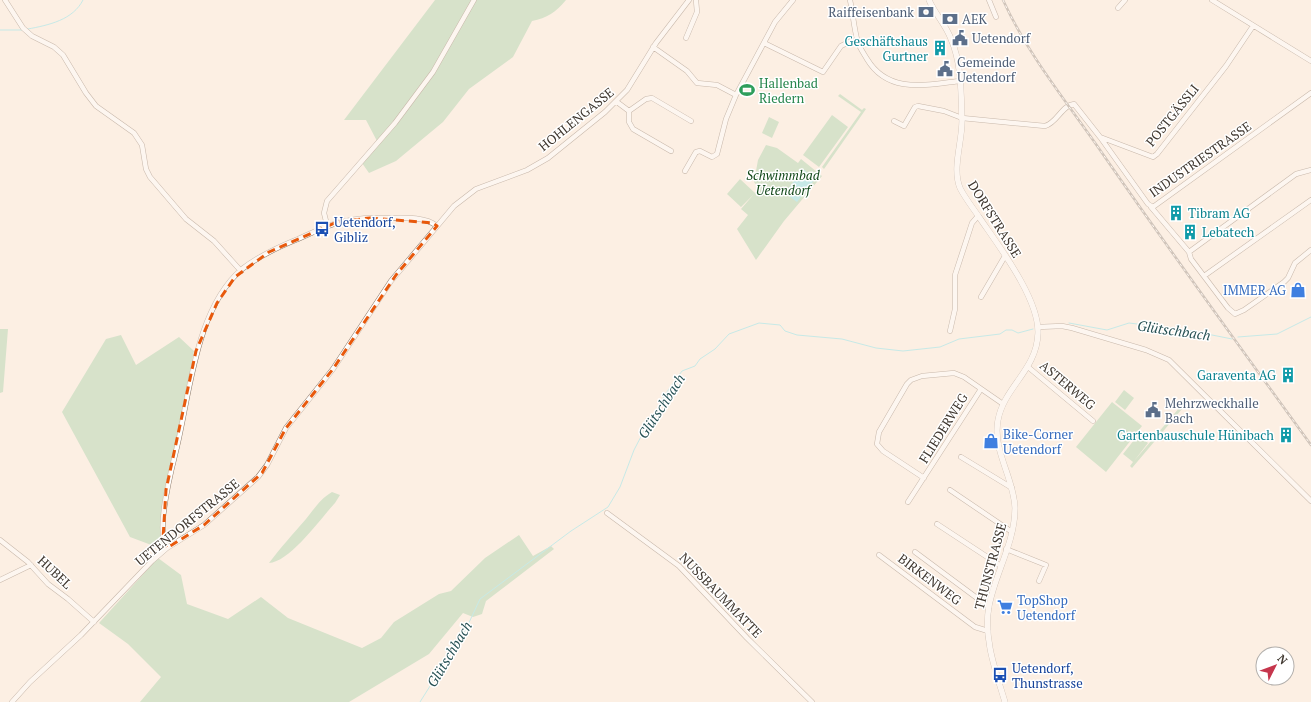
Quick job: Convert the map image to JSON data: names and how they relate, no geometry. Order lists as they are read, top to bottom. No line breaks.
{"streets":{"main road":["DORFSTRASSE","THUNSTRASSE"],"street":["POSTGÄSSLI","HOHLENGASSE","INDUSTRIESTRASSE","ASTERWEG","FLIEDERWEG","UETENDORFSTRASSE","HUBEL","BIRKENWEG","NUSSBAUMMATTE"]},"crossings":[["POSTGÄSSLI","INDUSTRIESTRASSE"],["HOHLENGASSE","UETENDORFSTRASSE"],["DORFSTRASSE","THUNSTRASSE"],["ASTERWEG","THUNSTRASSE"],["FLIEDERWEG","THUNSTRASSE"],["UETENDORFSTRASSE","HUBEL"],["THUNSTRASSE","BIRKENWEG"]],"water":["Glütschbach"],"parks":["Schwimmbad Uetendorf"],"places":{"bank":["Raiffeisenbank","AEK"],"public building":["Uetendorf","Gemeinde Uetendorf","Mehrzweckhalle Bach"],"building":["Geschäftshaus Gurtner","Tibram AG","Lebatech","Garaventa AG","Gartenbauschule Hünibach"],"sports":["Hallenbad Riedern"],"bus stop":["Uetendorf, Gibliz","Uetendorf, Thunstrasse"],"shop":["IMMER AG","Bike-Corner Uetendorf"],"supermarket":["TopShop Uetendorf"]},"north":"top right"}
